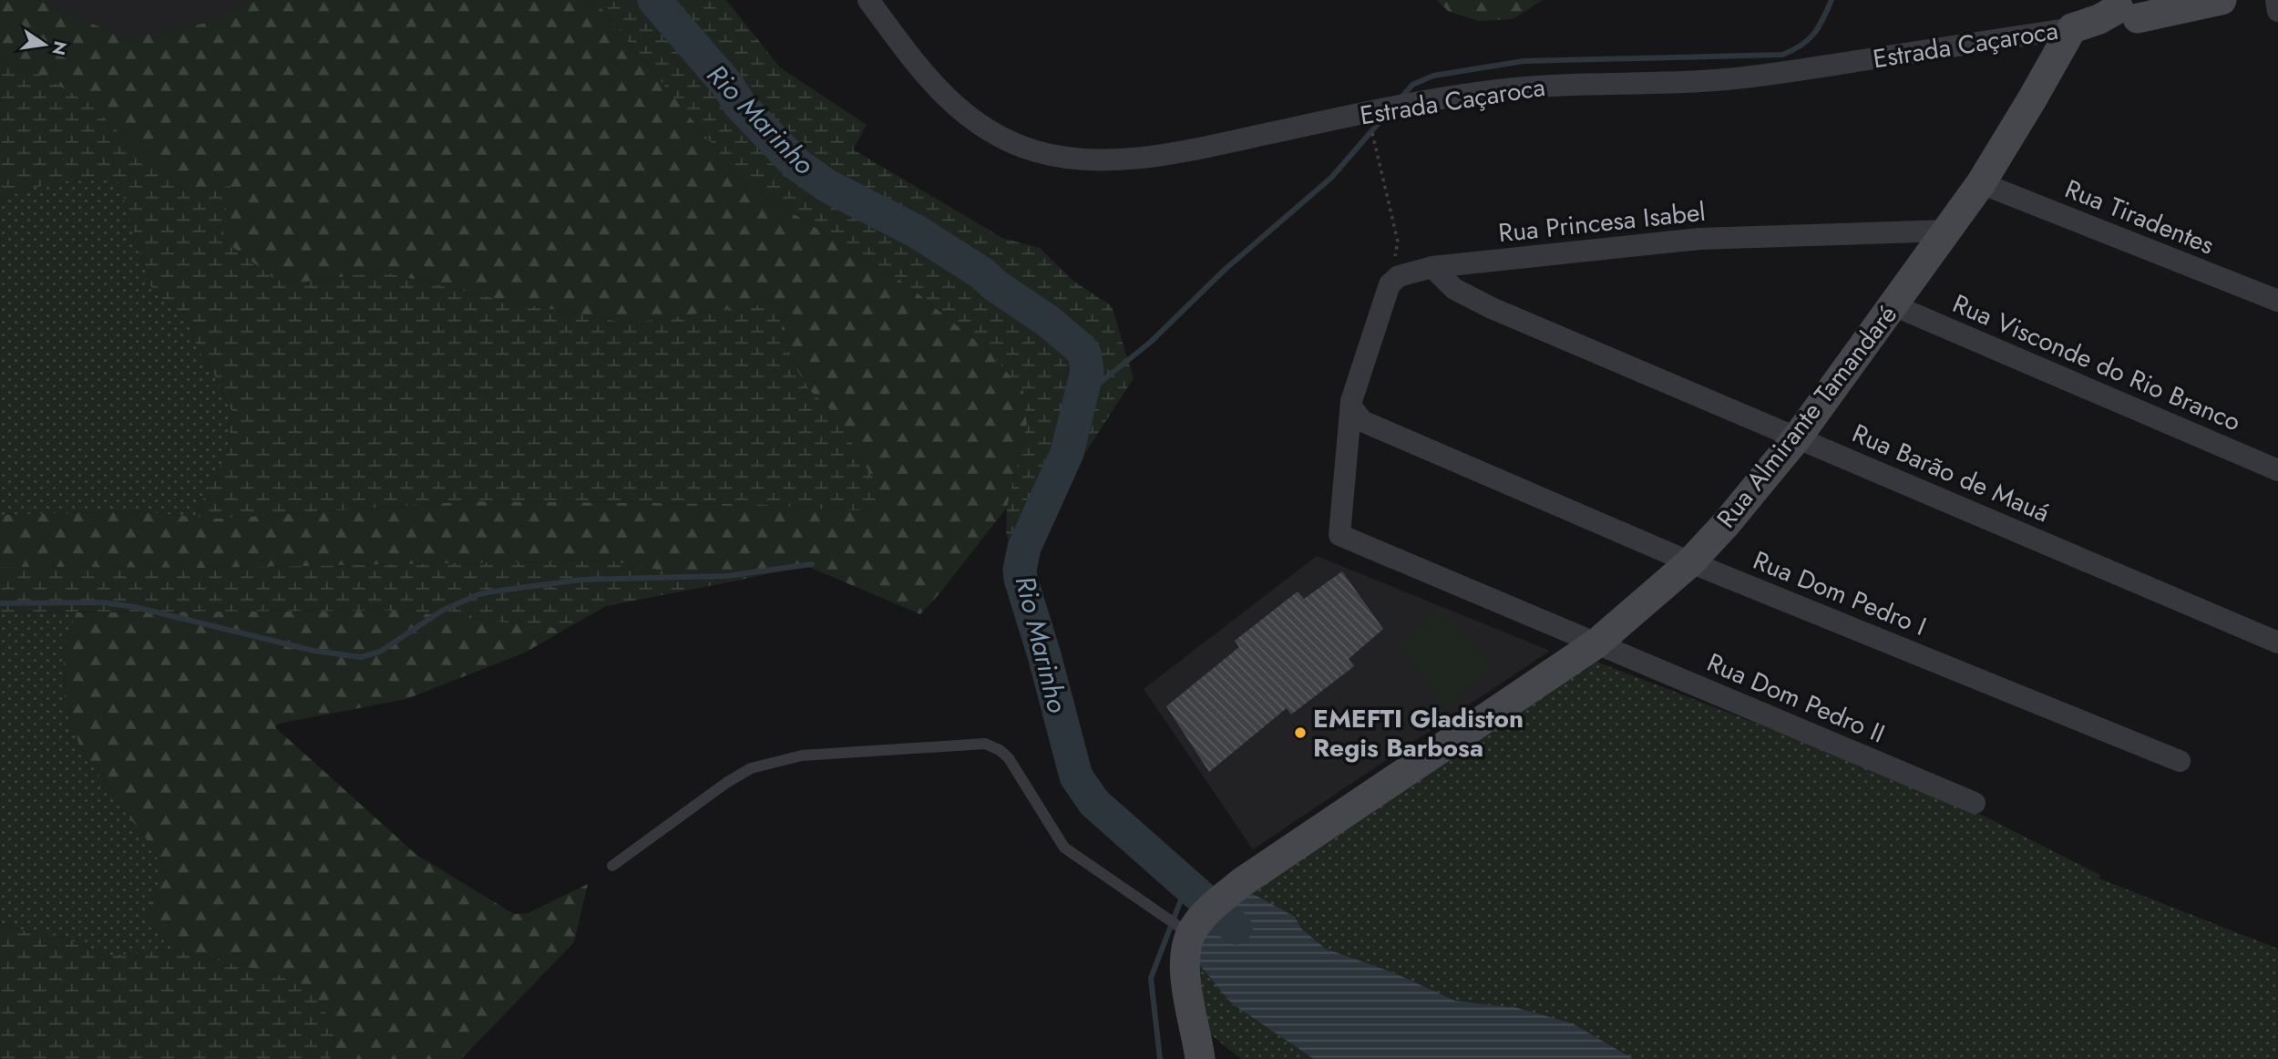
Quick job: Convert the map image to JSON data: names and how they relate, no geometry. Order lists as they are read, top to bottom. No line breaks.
{"streets":{"main road":["Rua Almirante Tamandaré"],"street":["Estrada Caçaroca","Rua Tiradentes","Rua Princesa Isabel","Rua Visconde do Rio Branco","Rua Barão de Mauá","Rua Dom Pedro I","Rua Dom Pedro II"]},"crossings":[["Estrada Caçaroca","Rua Almirante Tamandaré"],["Rua Tiradentes","Rua Almirante Tamandaré"],["Rua Princesa Isabel","Rua Almirante Tamandaré"],["Rua Princesa Isabel","Rua Barão de Mauá"],["Rua Visconde do Rio Branco","Rua Almirante Tamandaré"],["Rua Almirante Tamandaré","Rua Barão de Mauá"],["Rua Almirante Tamandaré","Rua Dom Pedro I"],["Rua Almirante Tamandaré","Rua Dom Pedro II"],["Rua Dom Pedro I","Rua Dom Pedro II"]],"water":["Rio Marinho"],"places":["EMEFTI Gladiston Regis Barbosa"],"north":"right"}
